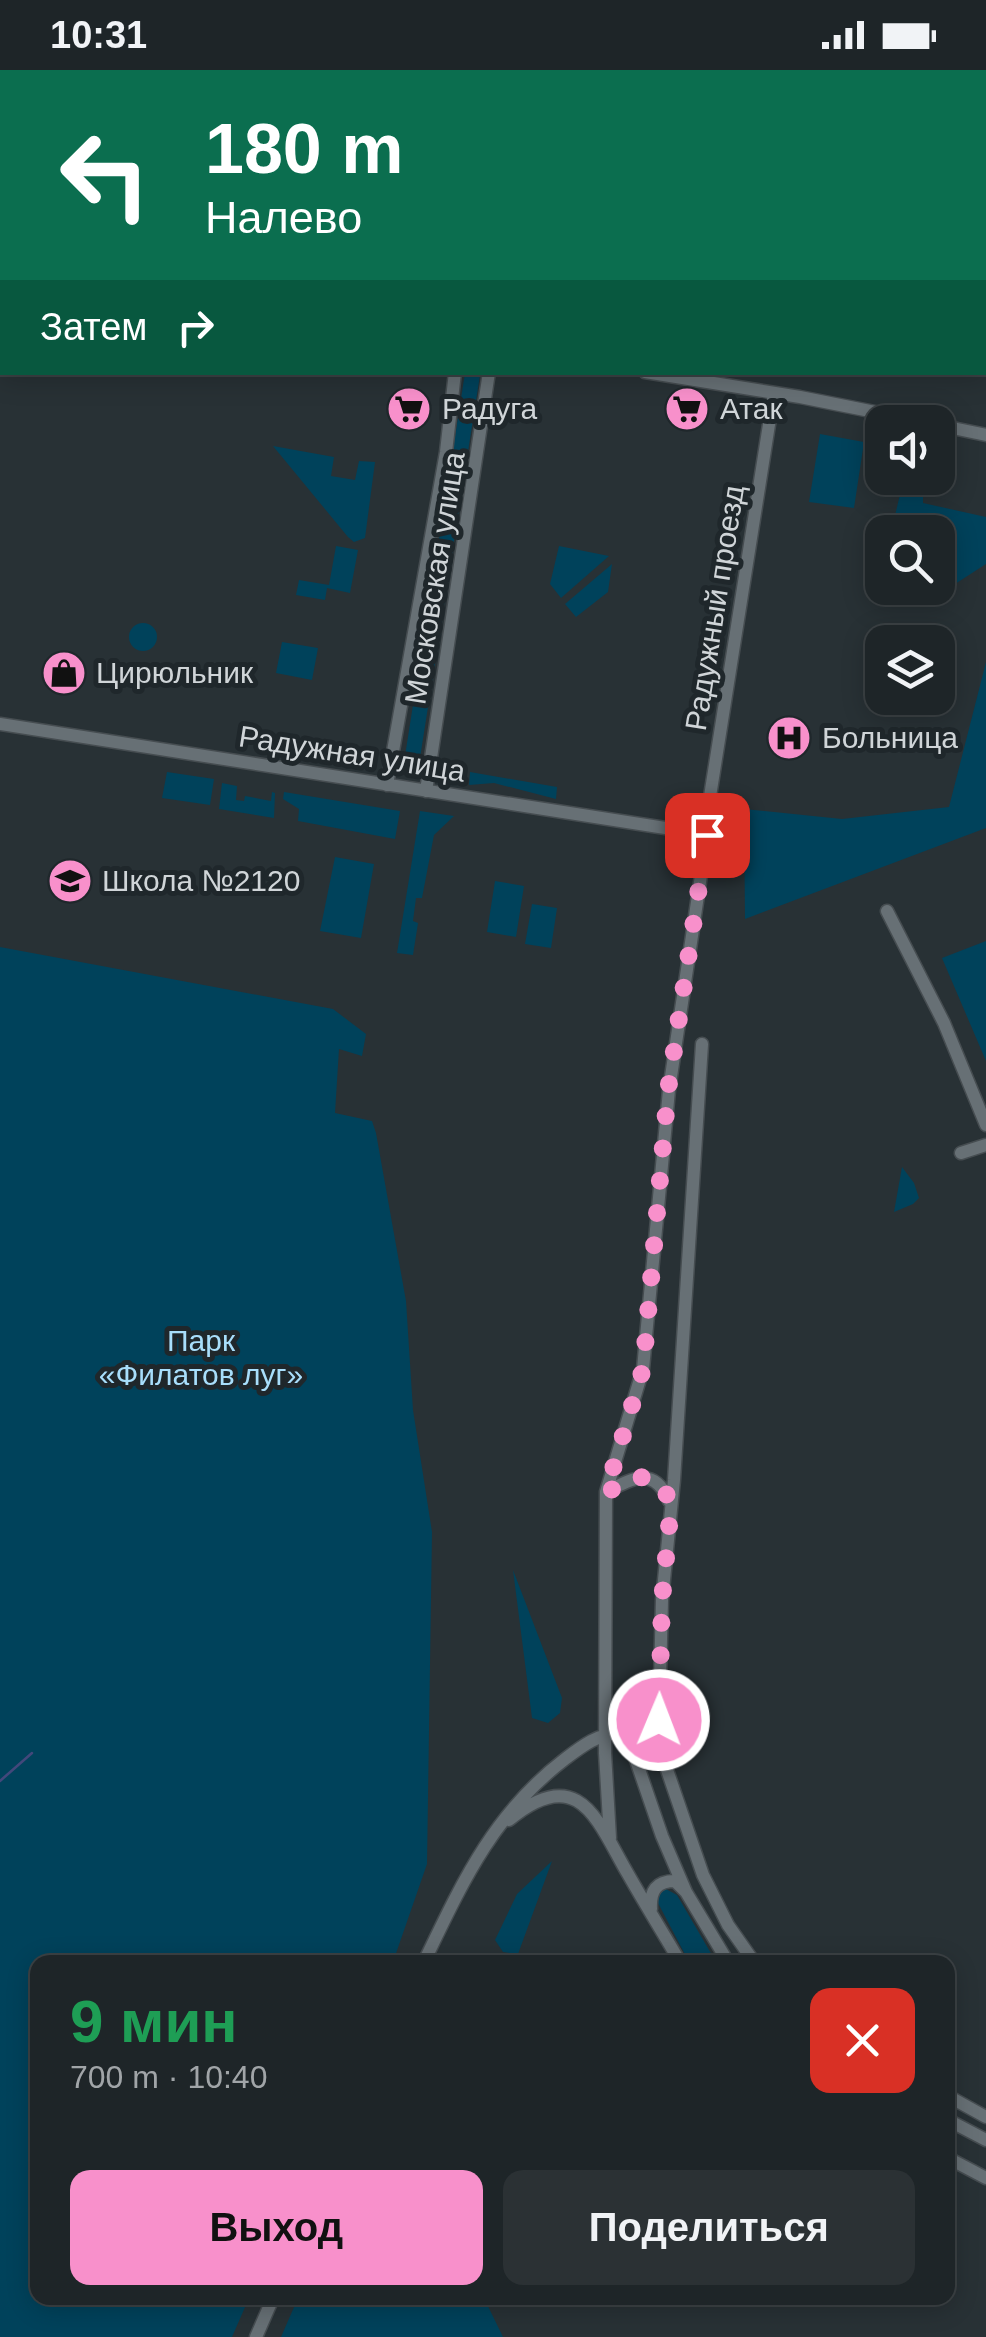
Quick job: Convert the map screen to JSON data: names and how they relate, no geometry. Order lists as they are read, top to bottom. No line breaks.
{"streets":{"street":["Московская улица","Радужный проезд","Радужная улица"]},"crossings":[["Московская улица","Радужная улица"],["Радужный проезд","Радужная улица"]],"parks":["Парк «Филатов луг»"],"places":{"supermarket":["Радуга","Атак"],"shop":["Цирюльник"],"hospital":["Больница"],"school or university":["Школа №2120"]},"page":{"status":"10:31","turn":["180 m","Налево"],"then":"Затем","heading":["9 мин","700 m · 10:40"],"buttons":["Выход","Поделиться"]}}
